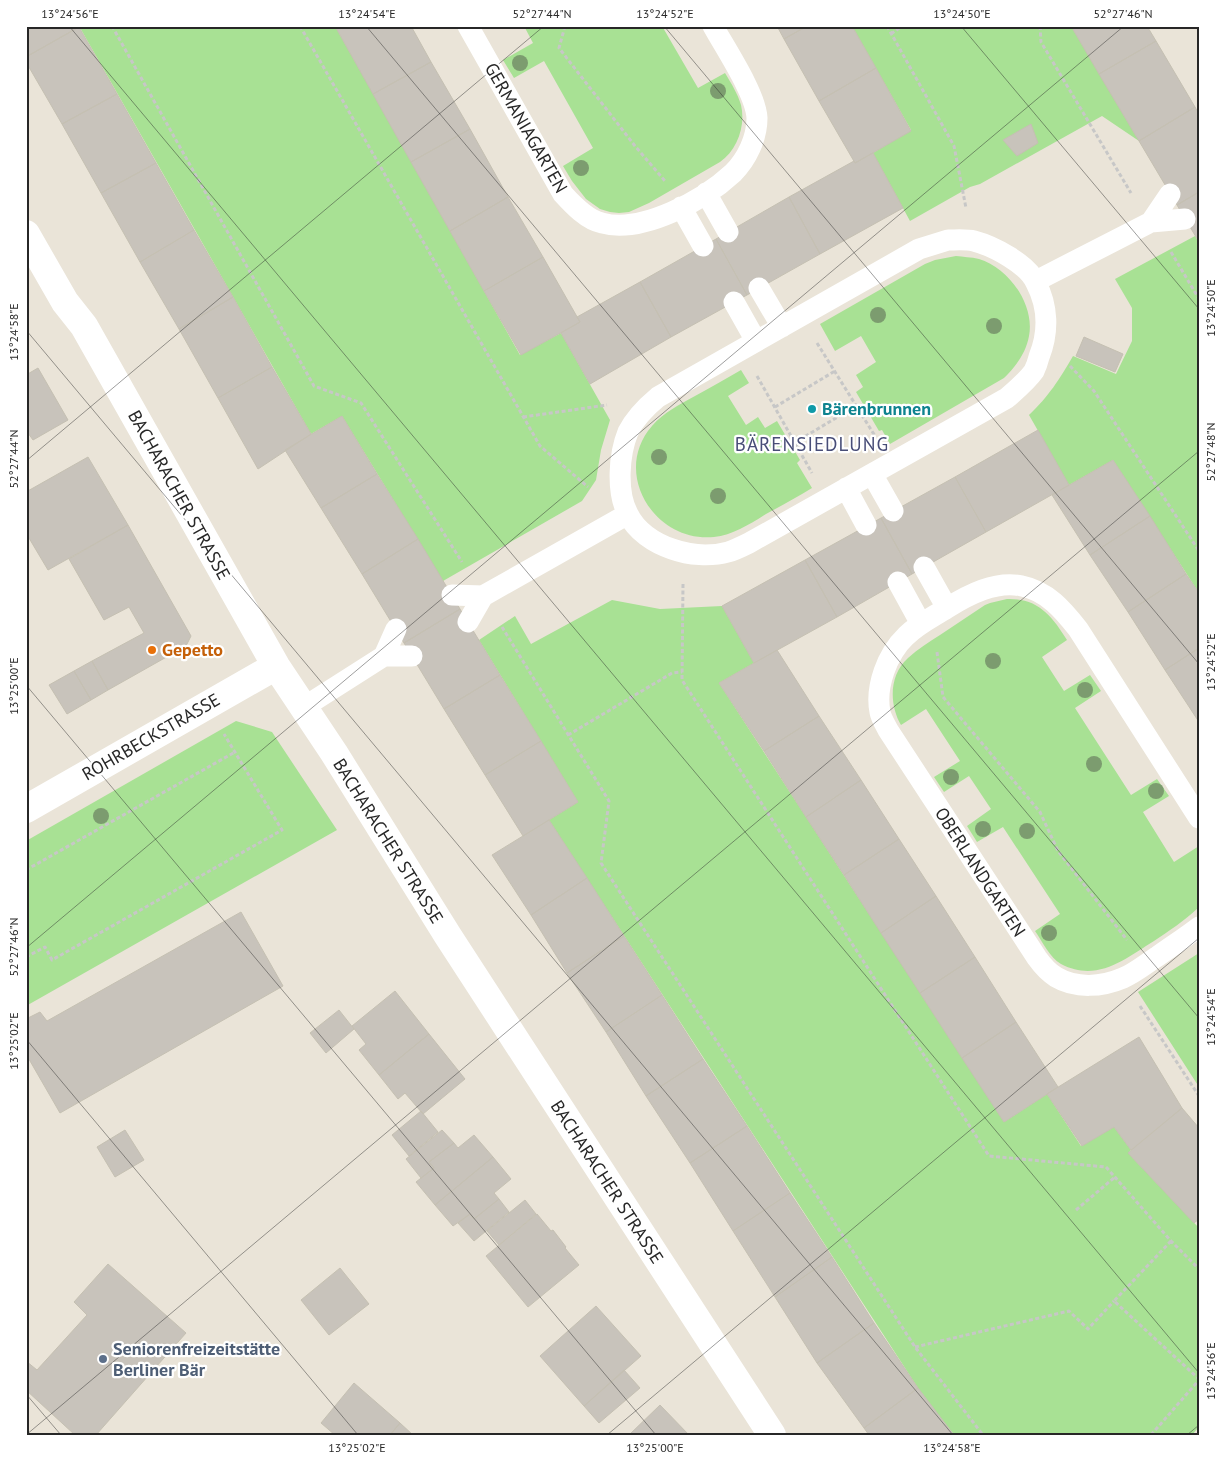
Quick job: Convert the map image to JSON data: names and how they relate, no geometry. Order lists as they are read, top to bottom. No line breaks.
{"streets":{"street":["BACHARACHER STRASSE","ROHRBECKSTRASSE"],"lane":["GERMANIAGARTEN","OBERLANDGARTEN"]},"crossings":[["BACHARACHER STRASSE","ROHRBECKSTRASSE"]],"districts":["BÄRENSIEDLUNG"],"places":["Bärenbrunnen","Gepetto","Seniorenfreizeitstätte Berliner Bär"],"coordinates":["13°24'56\"E","13°24'54\"E","52°27'44\"N","13°24'52\"E","13°24'50\"E","52°27'46\"N","13°24'58\"E","52°27'48\"N","13°25'00\"E","13°25'02\"E"]}
